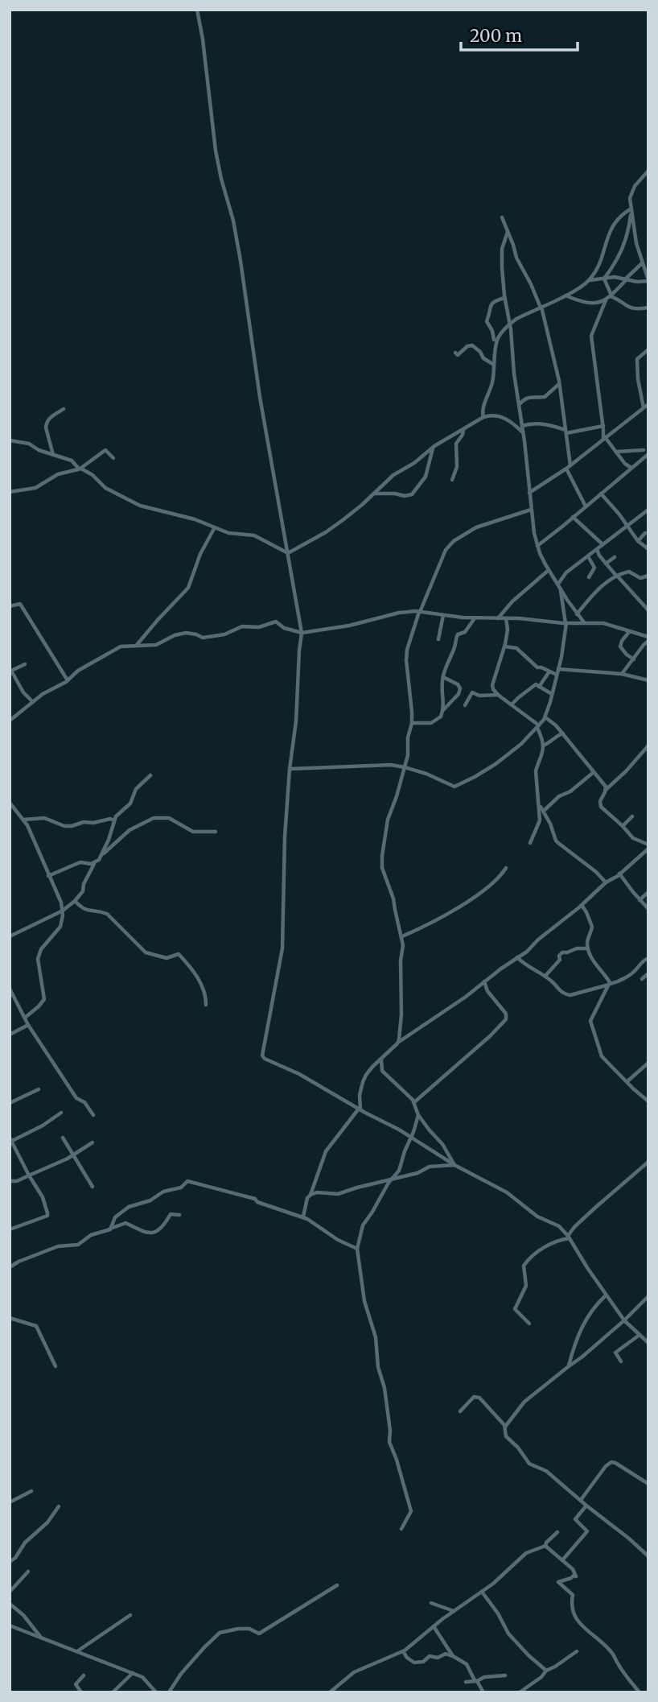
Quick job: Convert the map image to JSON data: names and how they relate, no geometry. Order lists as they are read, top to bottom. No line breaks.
{"scale_bar":"200 m"}
